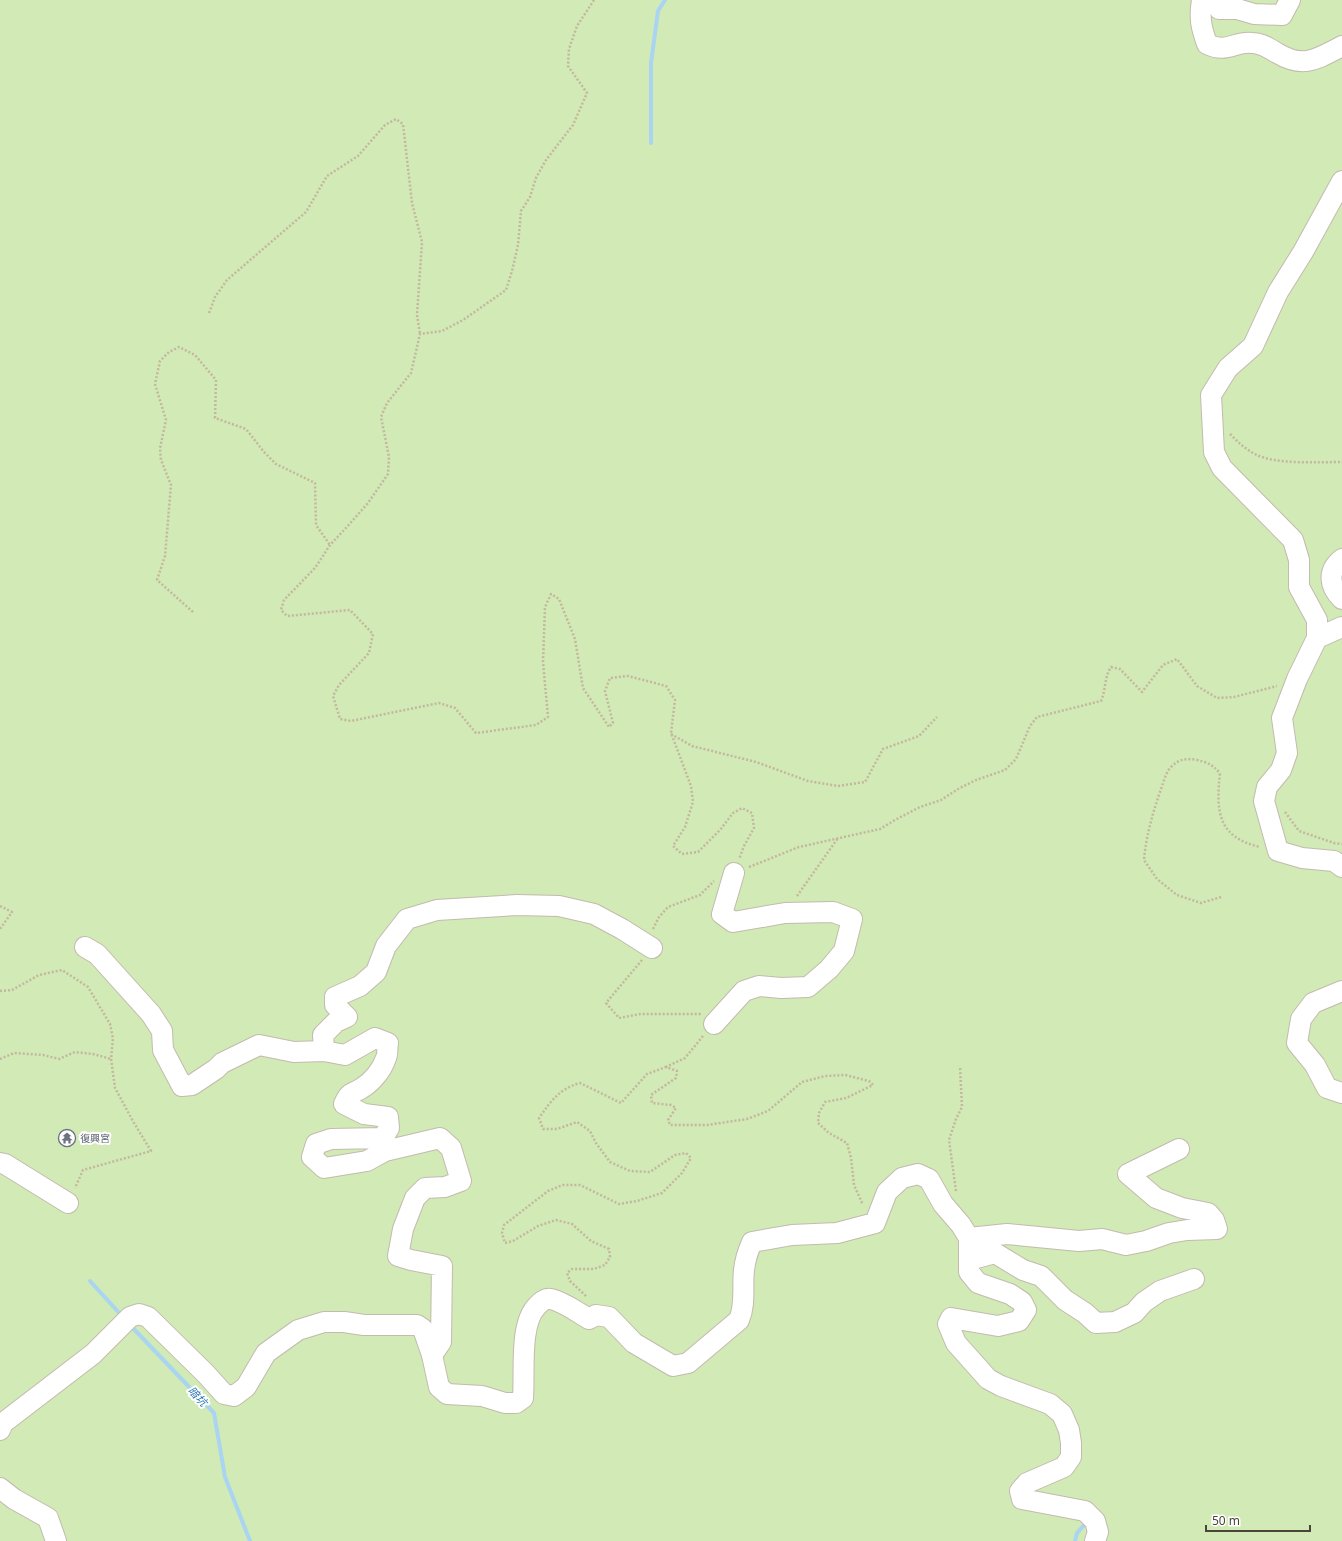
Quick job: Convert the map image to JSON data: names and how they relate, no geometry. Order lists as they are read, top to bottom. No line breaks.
{"water":["暗坑"],"places":{"temple":["復興宮"]},"scale_bar":"50 m"}
